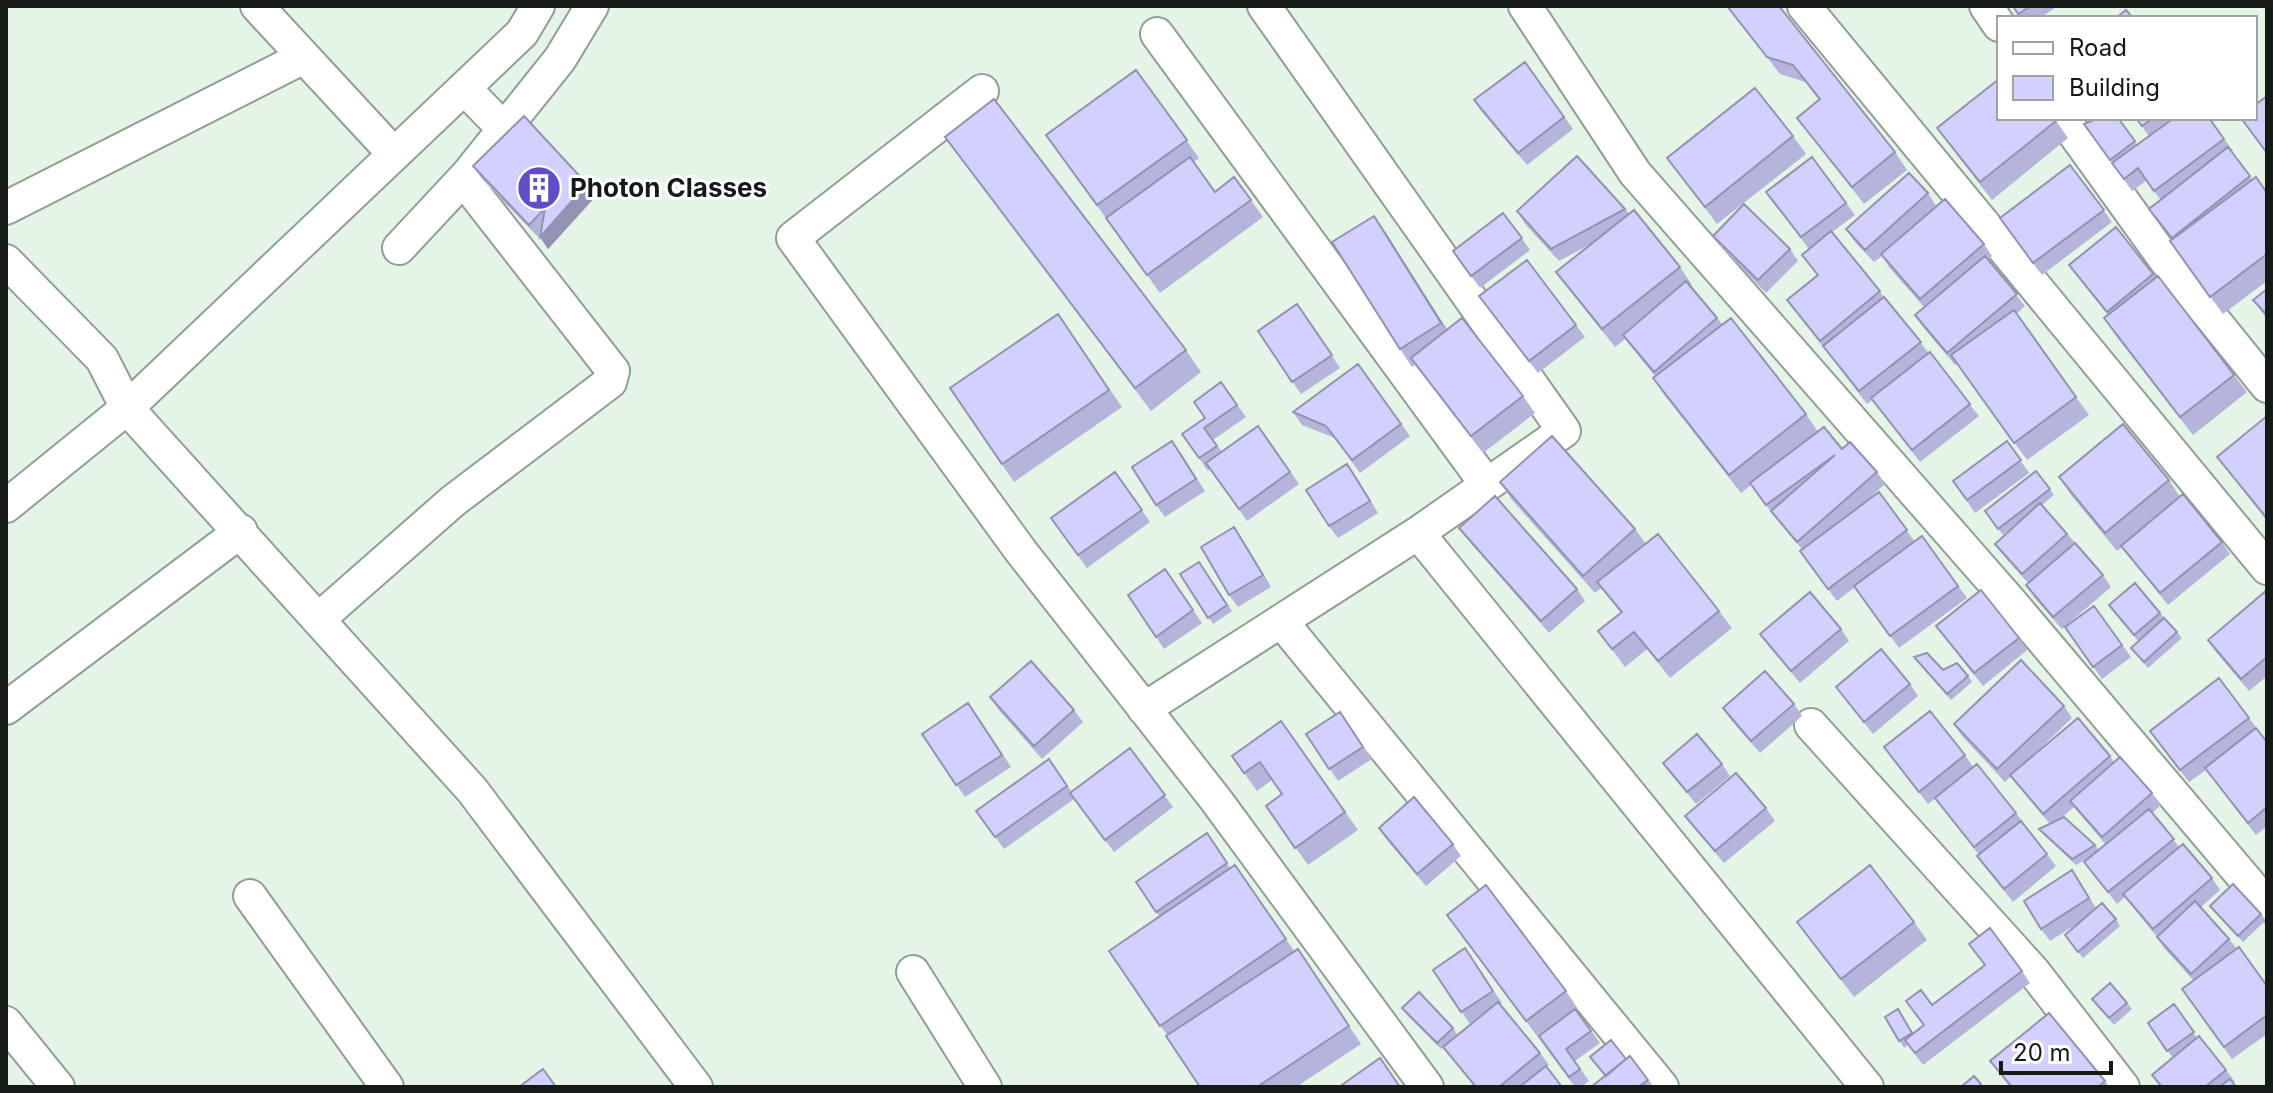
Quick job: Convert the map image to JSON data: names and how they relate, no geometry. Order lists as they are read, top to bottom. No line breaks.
{"places":{"building":["Photon Classes"]},"legend":["Road","Building"],"scale_bar":"20 m"}
